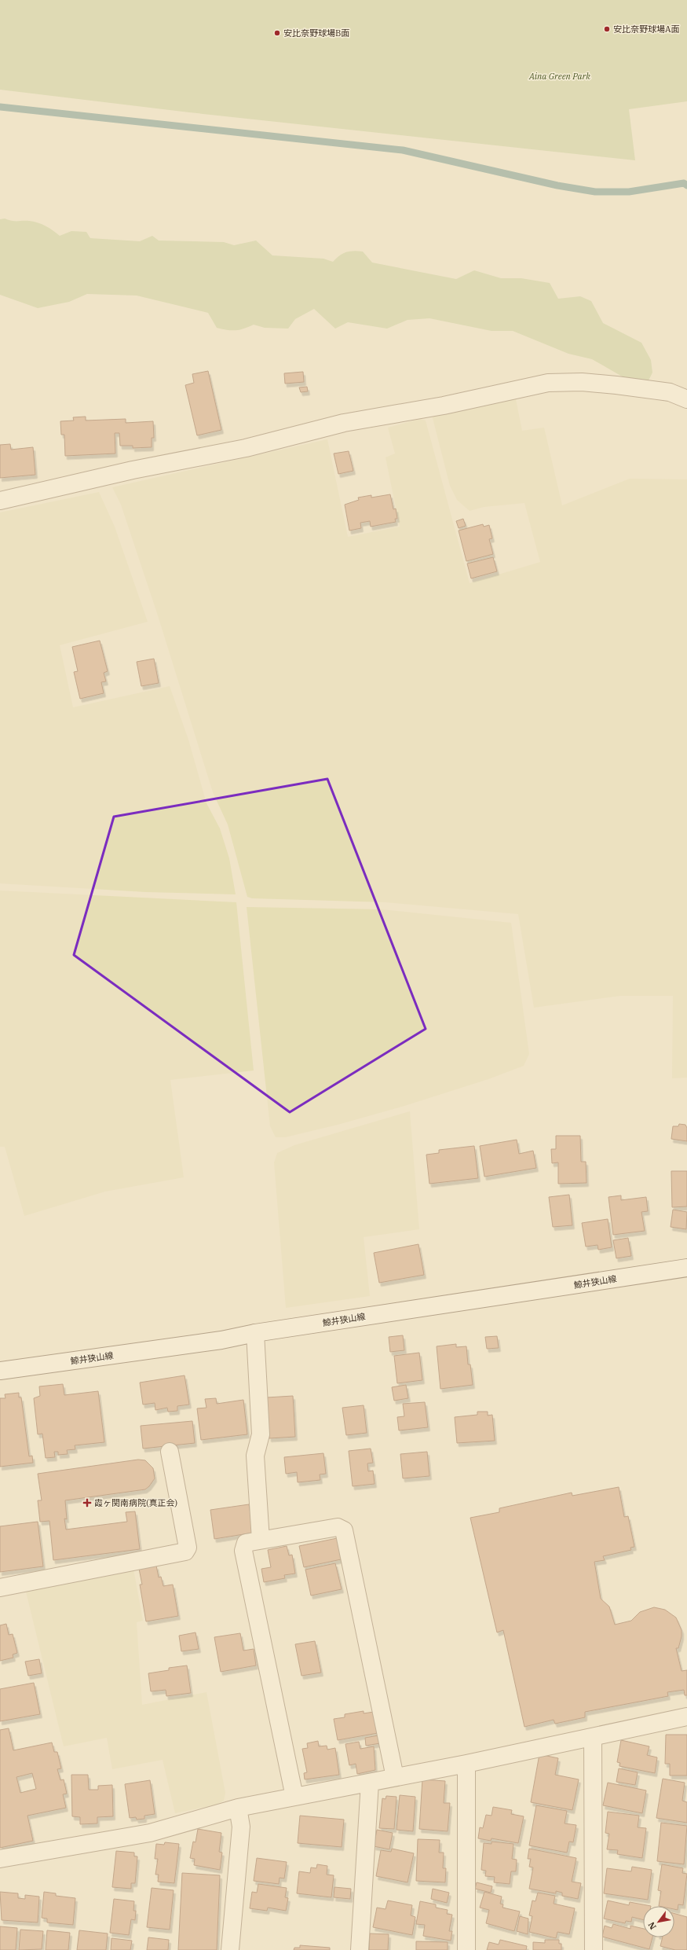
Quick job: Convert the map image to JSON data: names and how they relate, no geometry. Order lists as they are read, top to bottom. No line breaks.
{"streets":{"street":["鯨井狭山線"]},"parks":["Aina Green Park"],"places":{"other":["安比奈野球場A面","安比奈野球場B面"],"health":["霞ヶ関南病院(真正会)"]},"north":"bottom left"}
